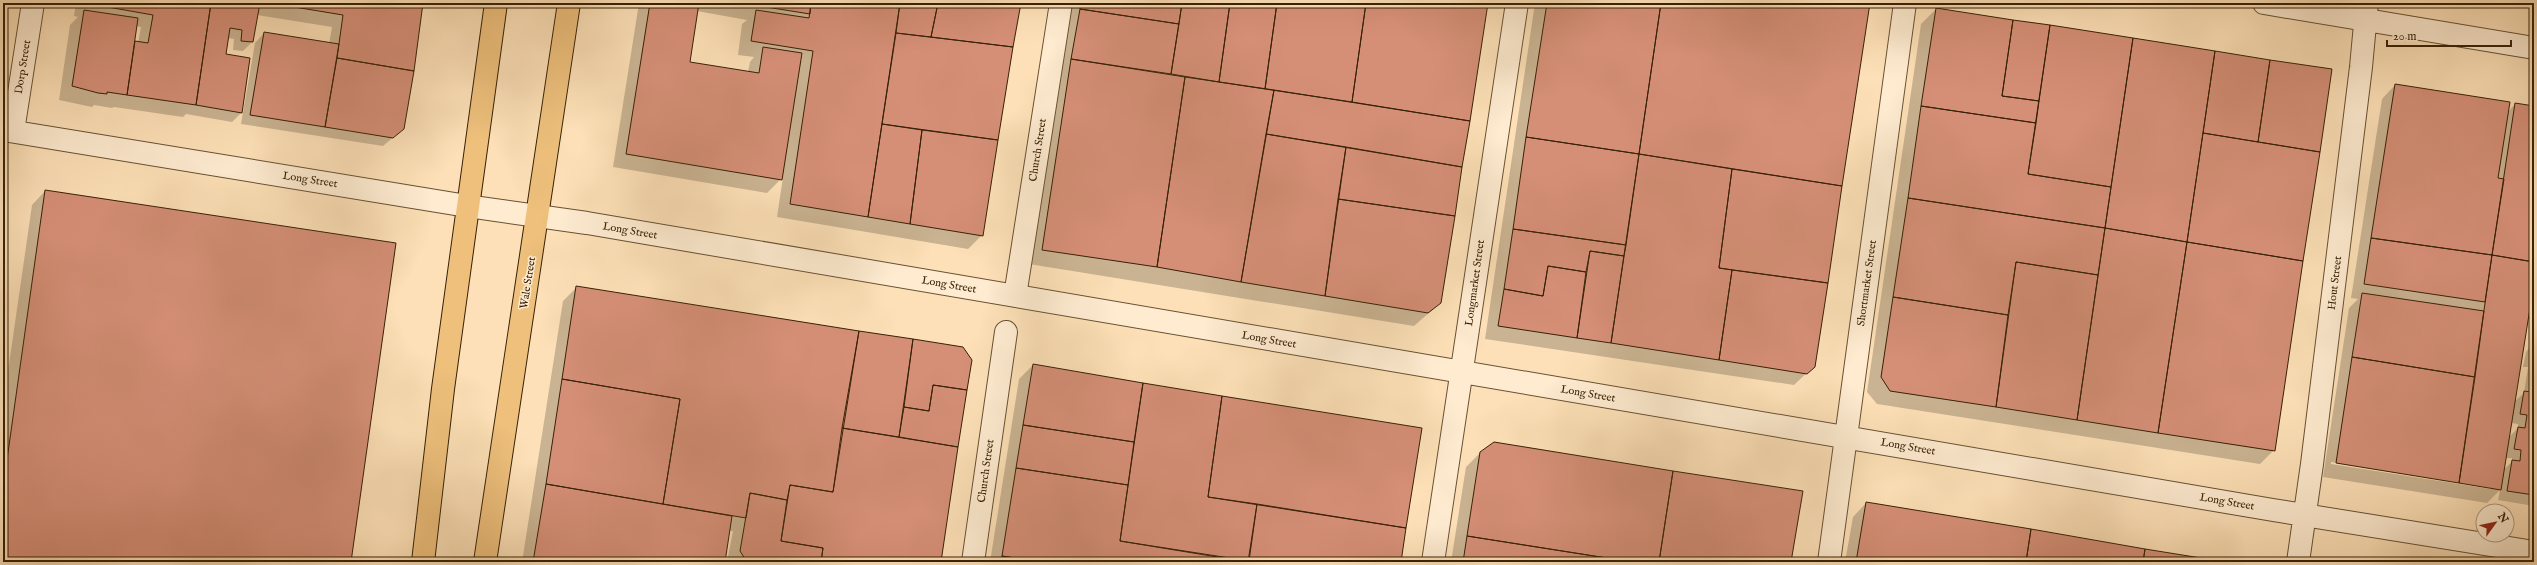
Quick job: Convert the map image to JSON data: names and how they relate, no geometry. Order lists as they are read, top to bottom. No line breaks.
{"streets":{"main road":["Wale Street"],"street":["Dorp Street","Church Street","Long Street","Longmarket Street","Shortmarket Street","Hout Street"]},"crossings":[["Dorp Street","Long Street"],["Church Street","Long Street"],["Long Street","Wale Street"],["Long Street","Longmarket Street"],["Long Street","Shortmarket Street"],["Long Street","Hout Street"]],"scale_bar":"20 m","north":"top right"}
